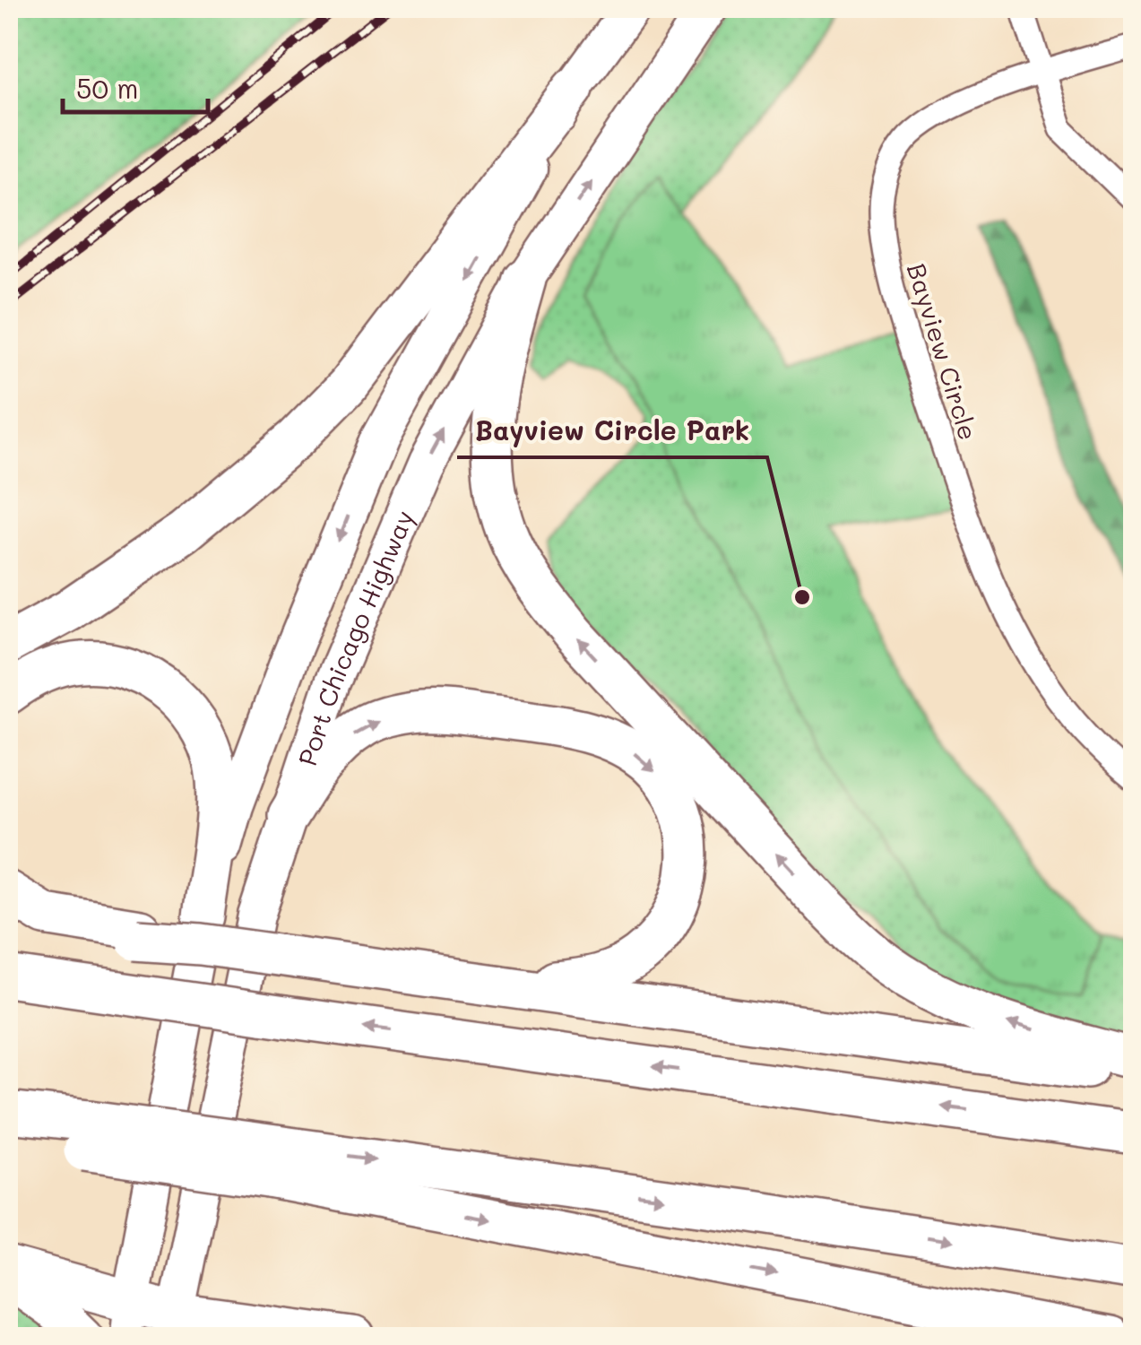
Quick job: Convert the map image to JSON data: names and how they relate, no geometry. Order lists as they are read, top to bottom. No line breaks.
{"streets":{"main road":["Port Chicago Highway"],"street":["Bayview Circle"]},"places":["Bayview Circle Park"],"scale_bar":"50 m"}
